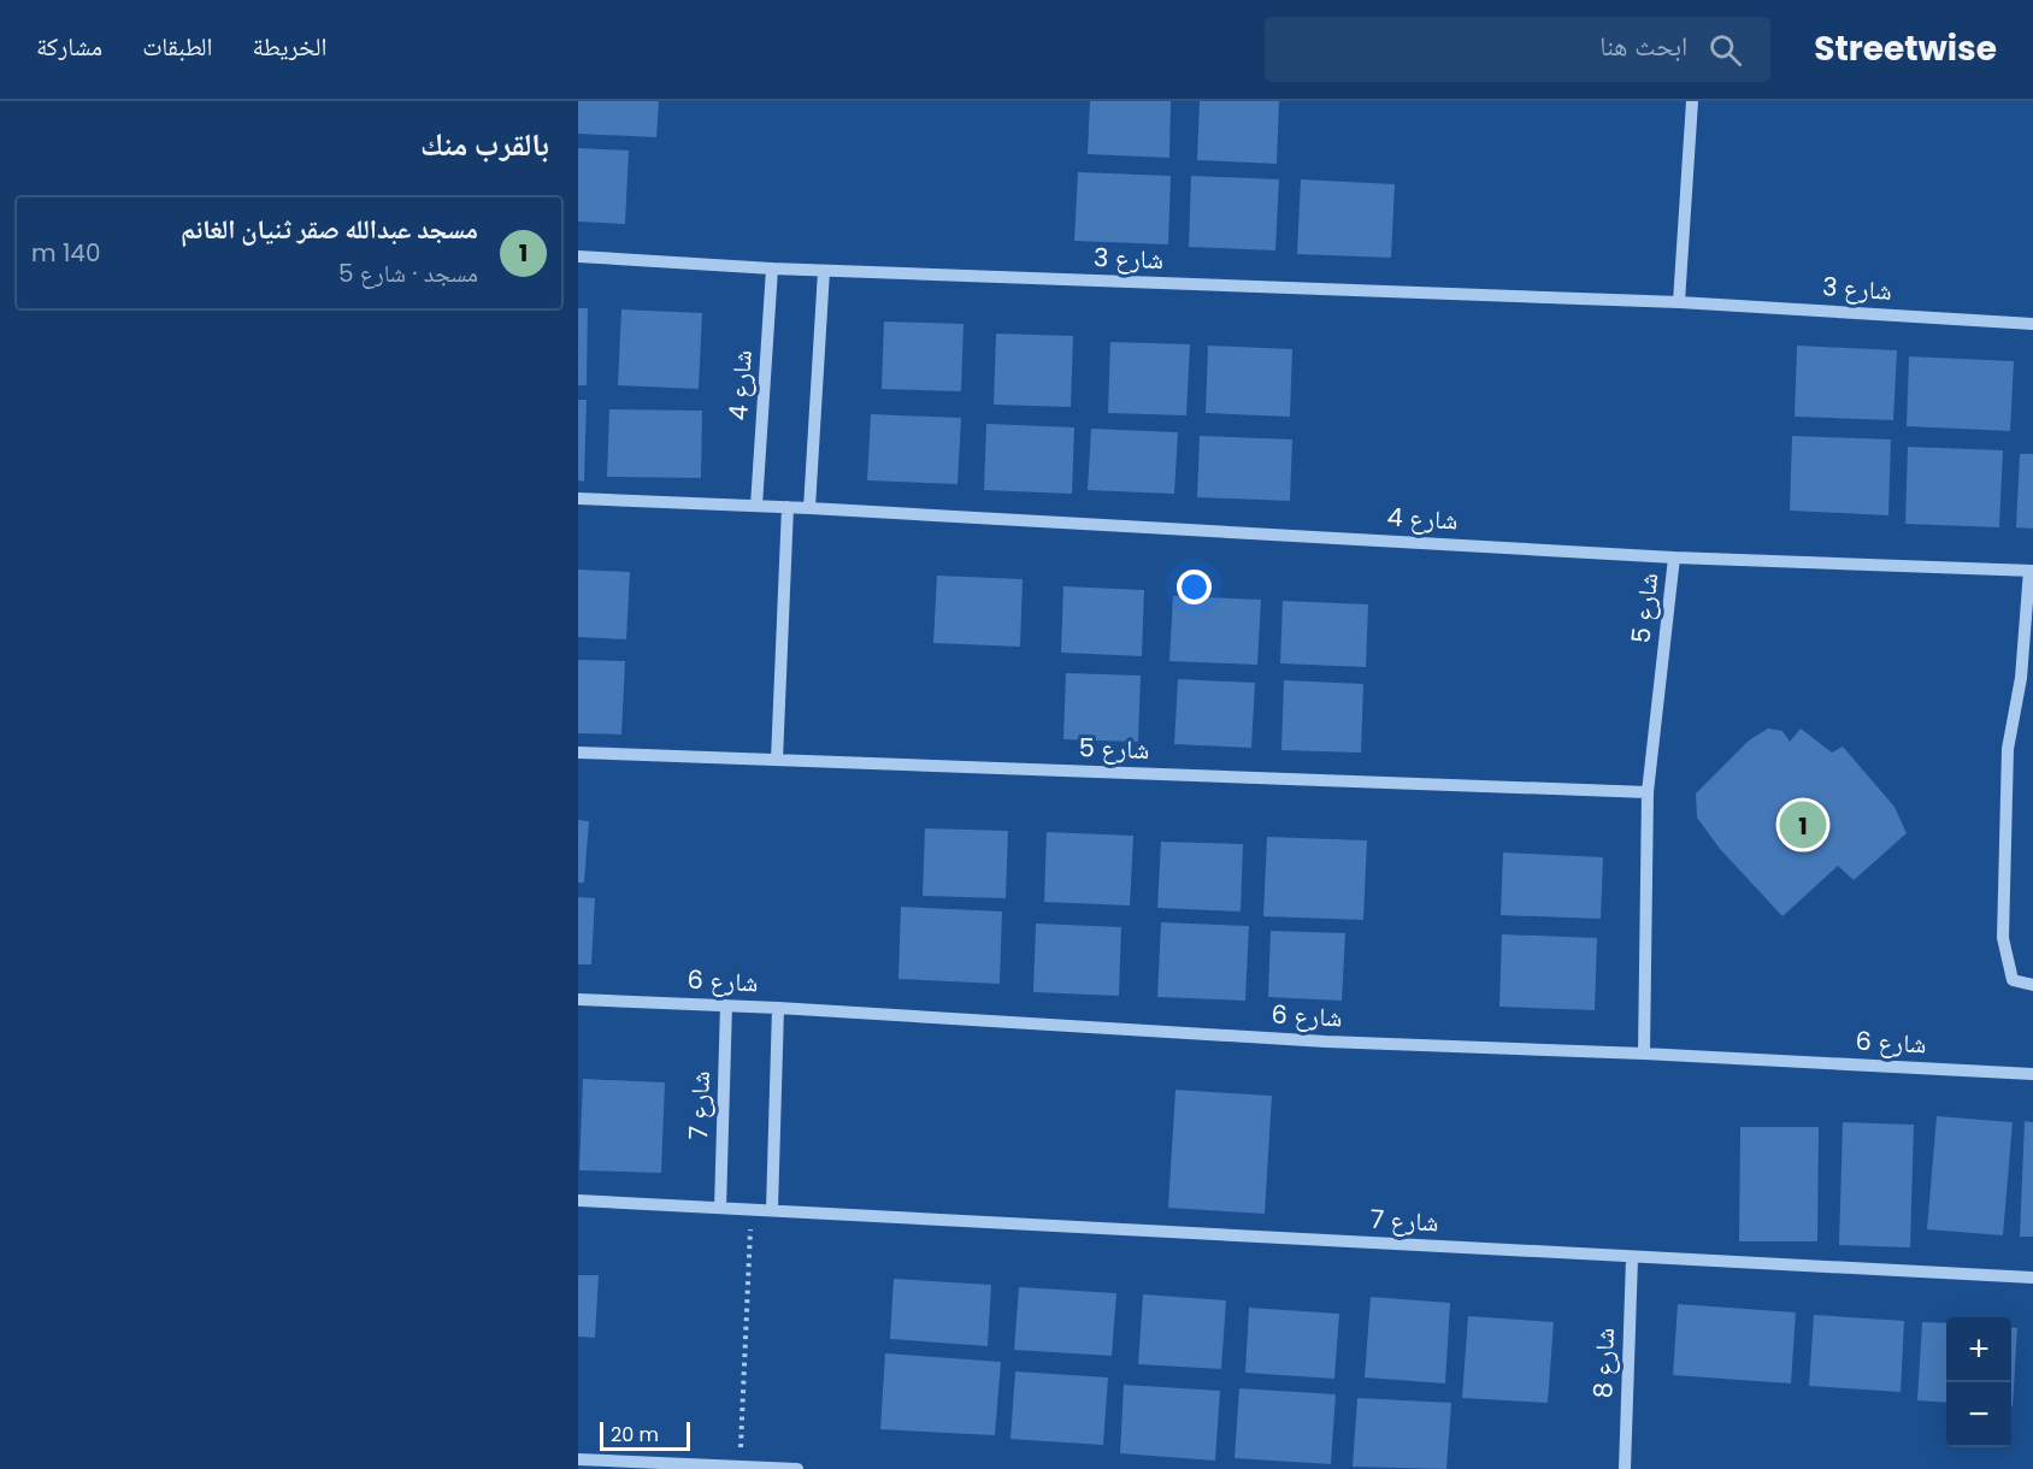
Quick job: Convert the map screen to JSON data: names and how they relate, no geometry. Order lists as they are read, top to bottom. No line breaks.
{"streets":{"street":["شارع 3","شارع 4","شارع 5","شارع 6","شارع 7","شارع 8"]},"crossings":[["شارع 3","شارع 4"],["شارع 4","شارع 5"],["شارع 5","شارع 6"],["شارع 6","شارع 7"],["شارع 7","شارع 8"]],"scale_bar":"20 m","page":{"header":"Streetwise","search":"ابحث هنا","nav":["الخريطة","الطبقات","مشاركة"],"heading":"بالقرب منك","list":[{"mark":"1","name":"مسجد عبدالله صقر ثنيان الغانم","note":"مسجد · شارع 5","value":"140 m"}],"pins":"1","map_buttons":["+","−"],"scale":"20 m"}}
